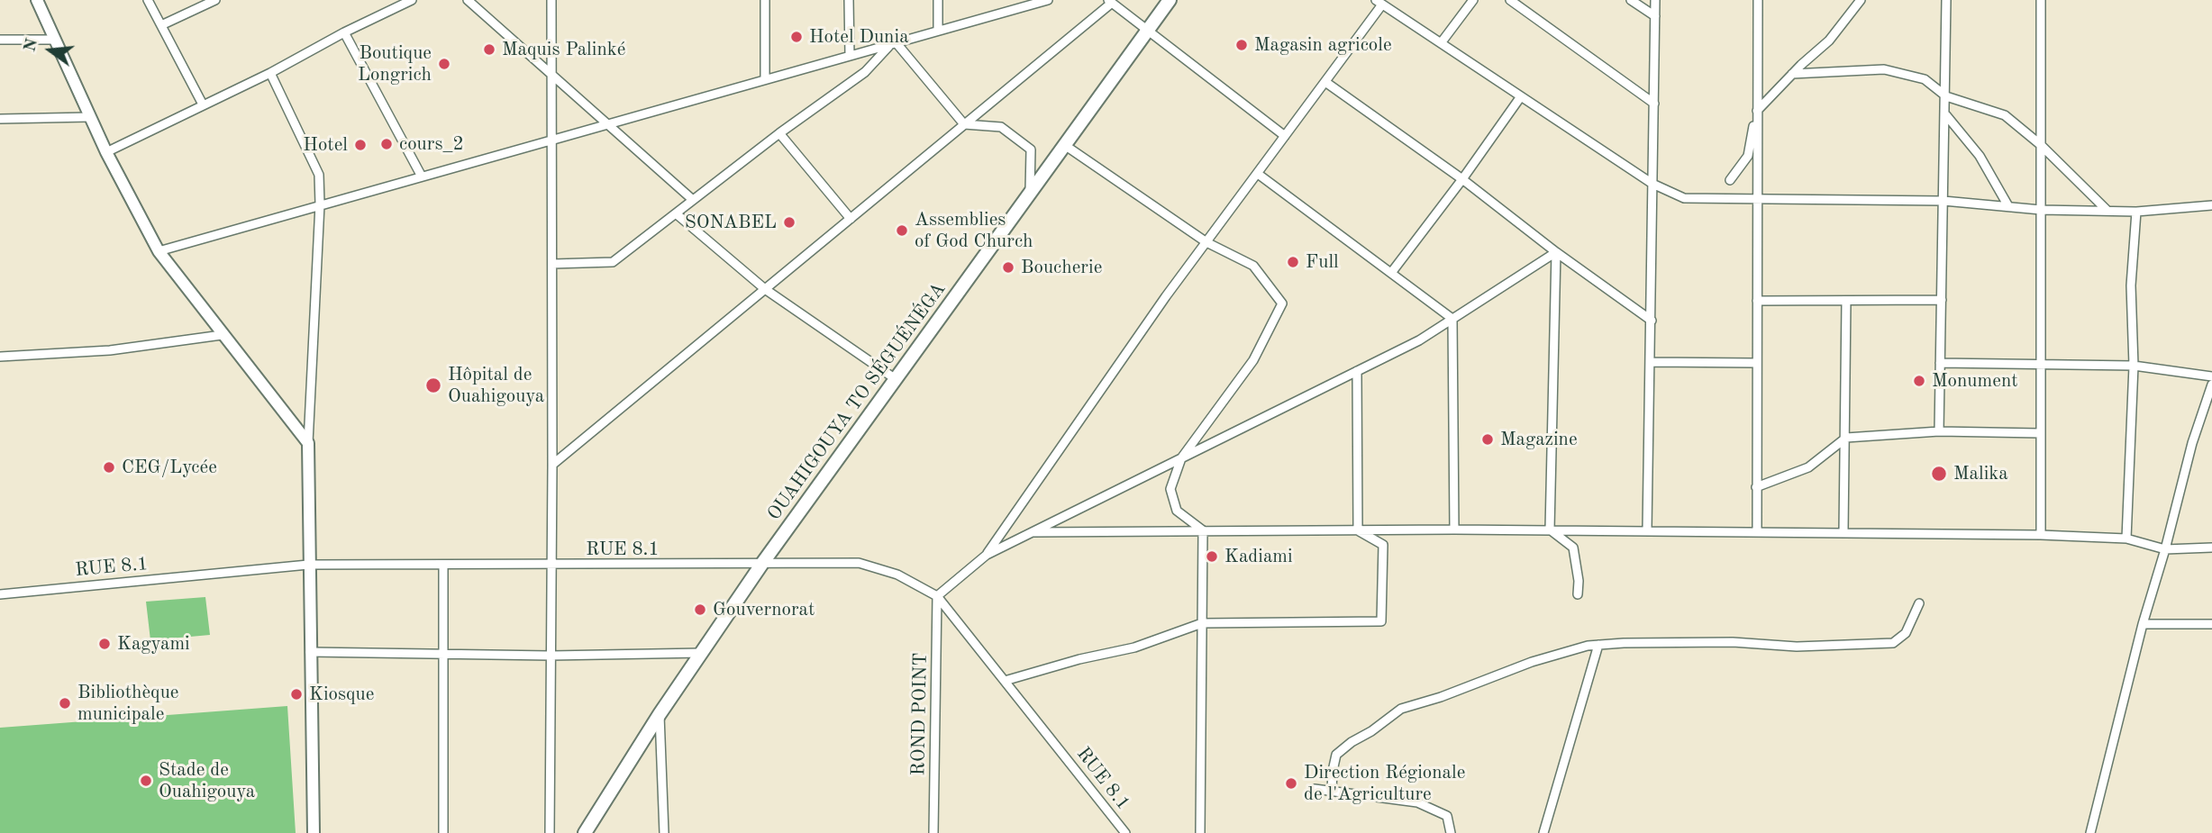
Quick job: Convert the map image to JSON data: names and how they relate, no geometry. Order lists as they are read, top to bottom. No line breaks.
{"streets":{"main road":["OUAHIGOUYA TO SÉGUÉNÉGA"],"street":["RUE 8.1","ROND POINT"]},"crossings":[["OUAHIGOUYA TO SÉGUÉNÉGA","RUE 8.1"],["RUE 8.1","ROND POINT"]],"places":["Hotel Dunia","Magasin agricole","Maquis Palinké","Boutique Longrich","cours_2","Hotel","SONABEL","Assemblies of God Church","Full","Boucherie","Monument","Hôpital de Ouahigouya","Magazine","CEG/Lycée","Malika","Kadiami","Gouvernorat","Kagyami","Kiosque","Bibliothèque municipale","Stade de Ouahigouya","Direction Régionale de l'Agriculture"],"north":"left"}
